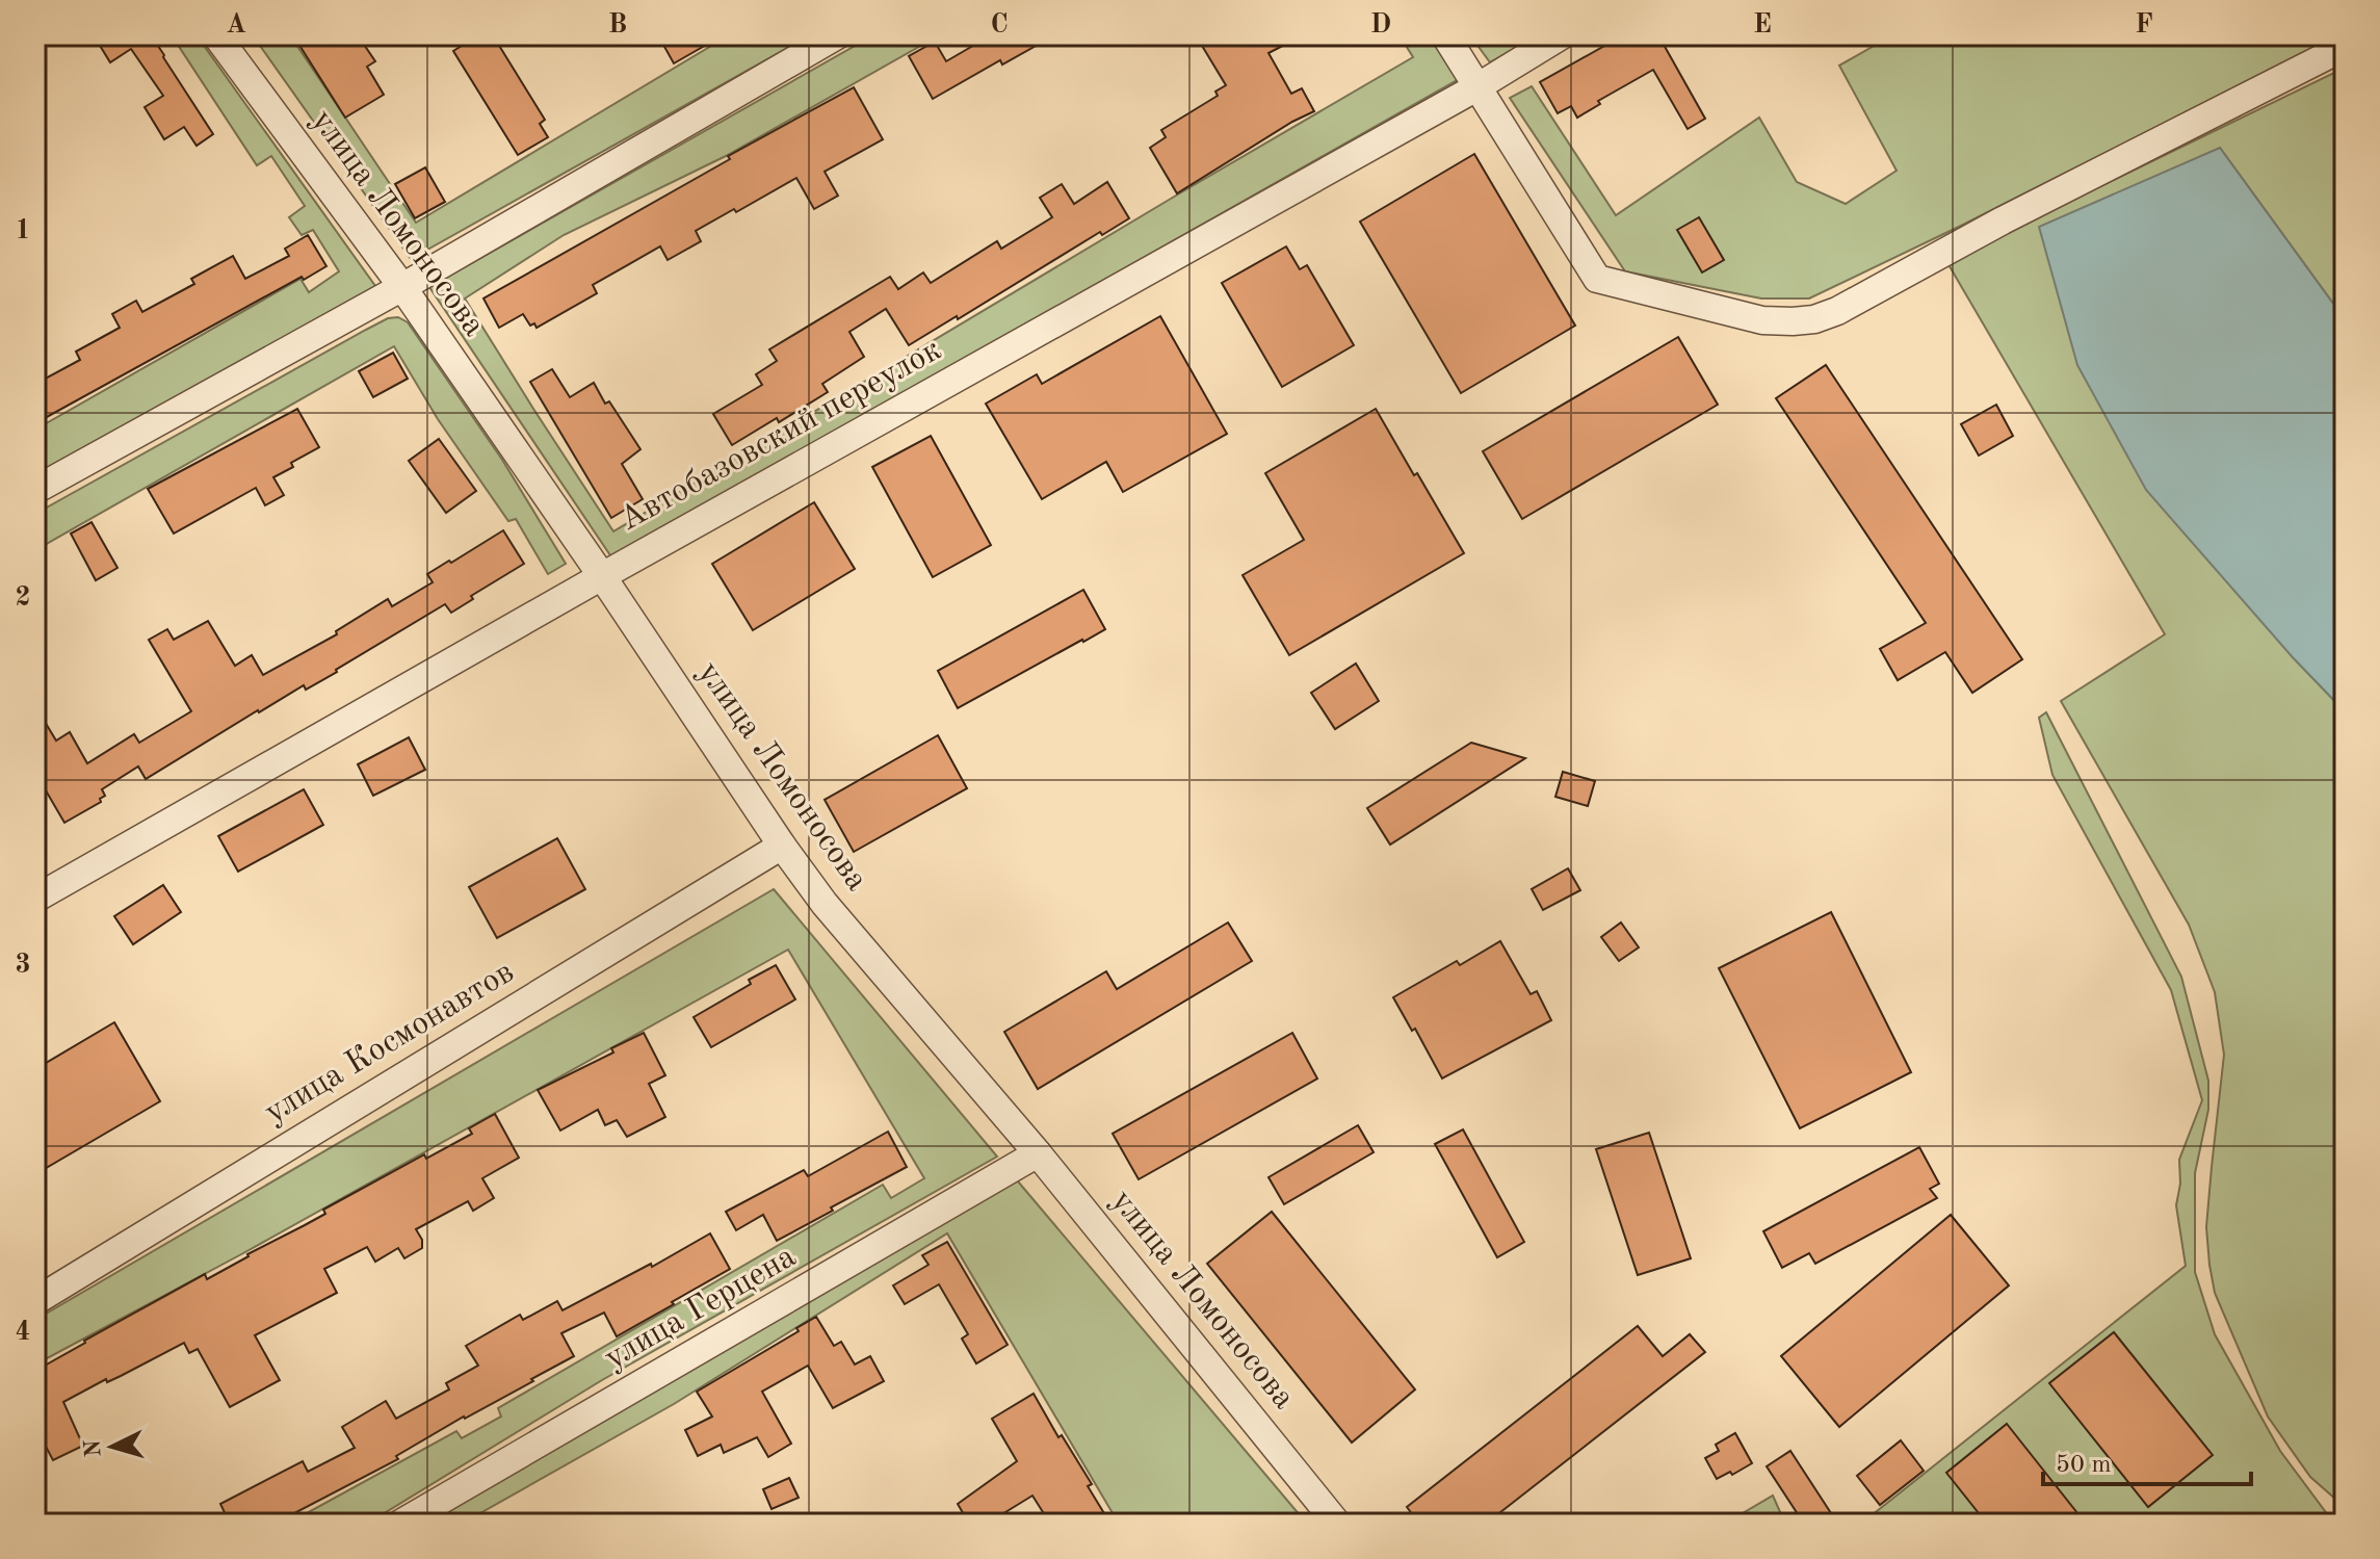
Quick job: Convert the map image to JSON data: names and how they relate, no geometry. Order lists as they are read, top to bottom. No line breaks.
{"streets":{"street":["улица Ломоносова","Автобазовский переулок","улица Космонавтов","улица Герцена"]},"crossings":[["улица Ломоносова","Автобазовский переулок"],["улица Ломоносова","улица Космонавтов"],["улица Ломоносова","улица Герцена"]],"scale_bar":"50 m","north":"left","grid":{"columns":["A","B","C","D","E","F"],"rows":["1","2","3","4"]}}
